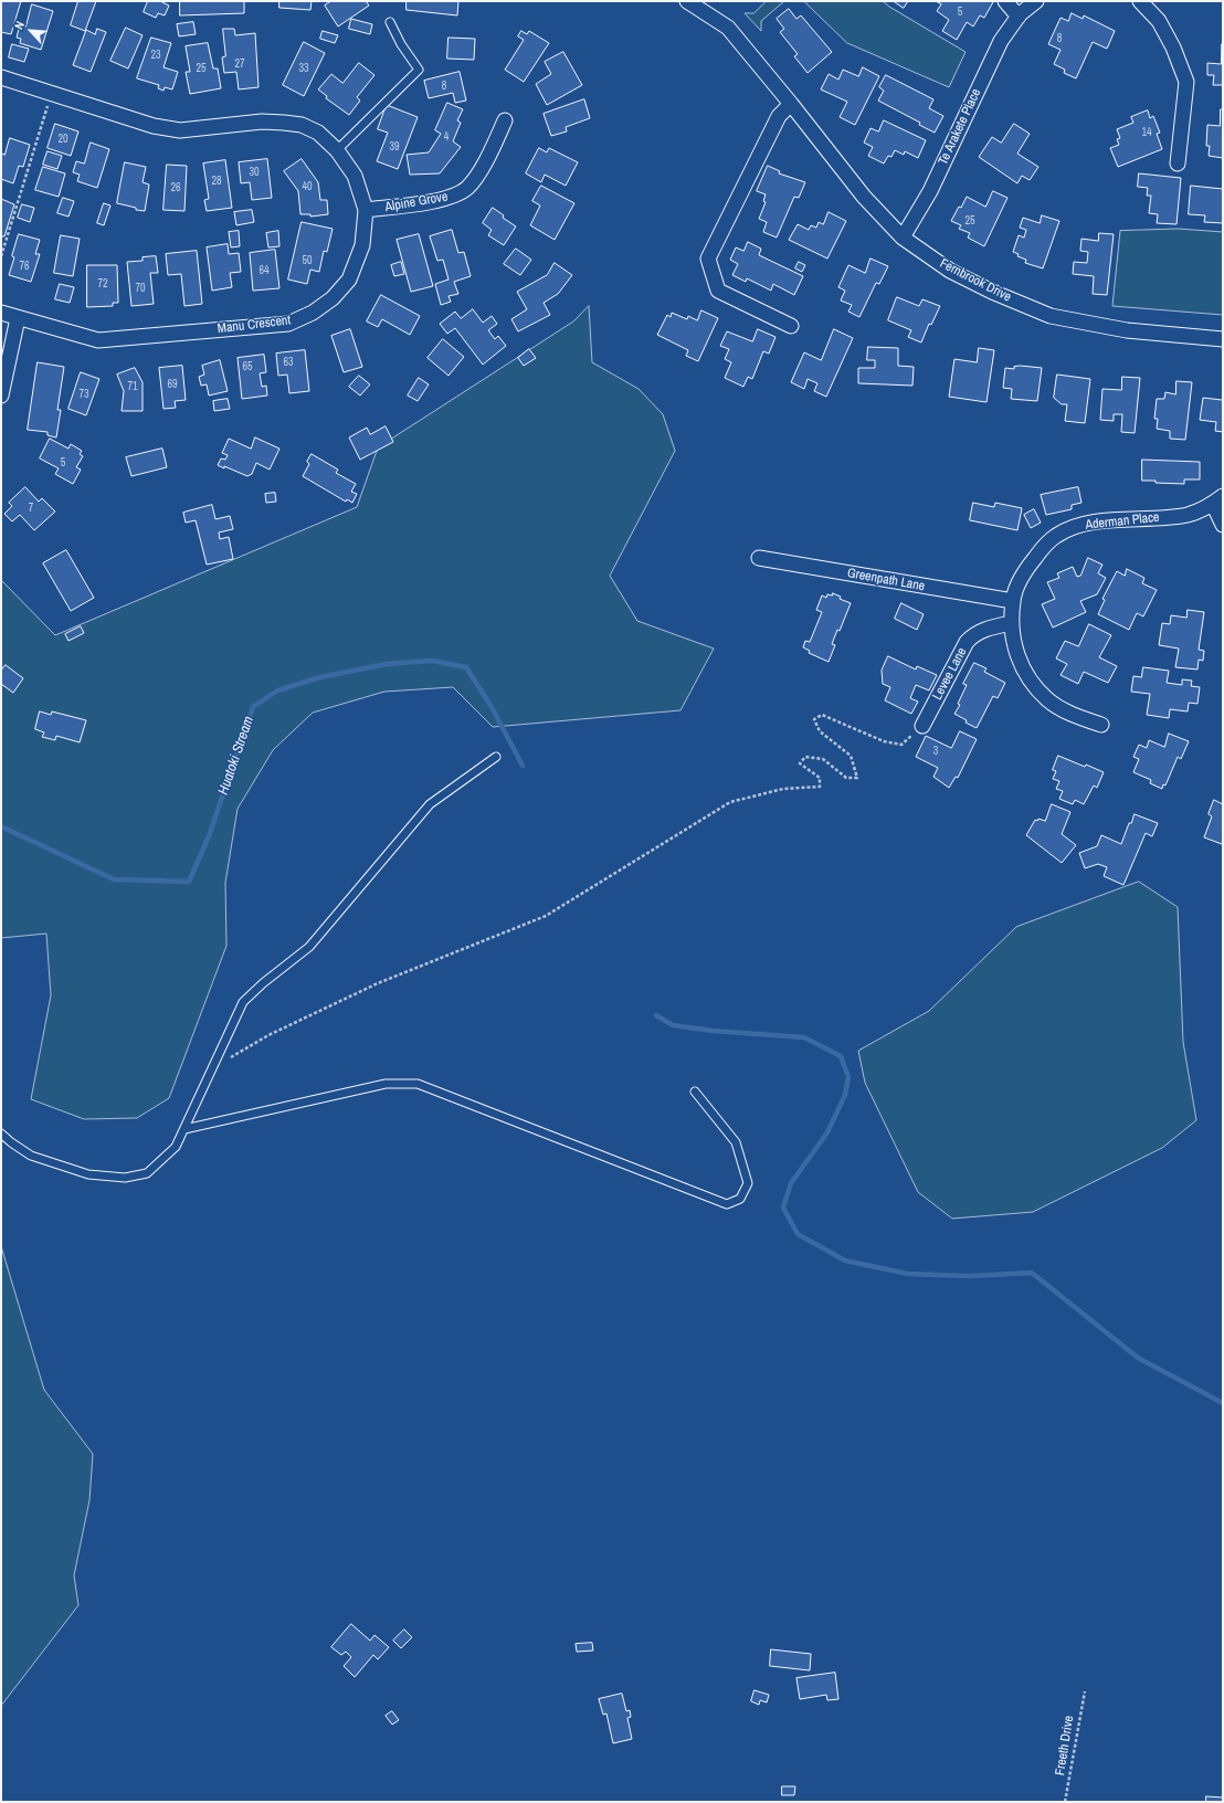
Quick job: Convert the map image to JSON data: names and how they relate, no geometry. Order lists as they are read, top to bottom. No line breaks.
{"streets":{"street":["Te Arakete Place","Alpine Grove","Fernbrook Drive","Manu Crescent","Aderman Place","Greenpath Lane","Levee Lane"],"path":["Freeth Drive"]},"crossings":[["Te Arakete Place","Fernbrook Drive"],["Alpine Grove","Manu Crescent"],["Aderman Place","Greenpath Lane"],["Aderman Place","Levee Lane"]],"water":["Huatoki Stream"],"house_numbers":["5","8","23","27","25","33","8","14","4","20","39","30","28","40","26","25","50","76","64","72","70","63","65","69","71","73","5","7","3"],"north":"top left"}
